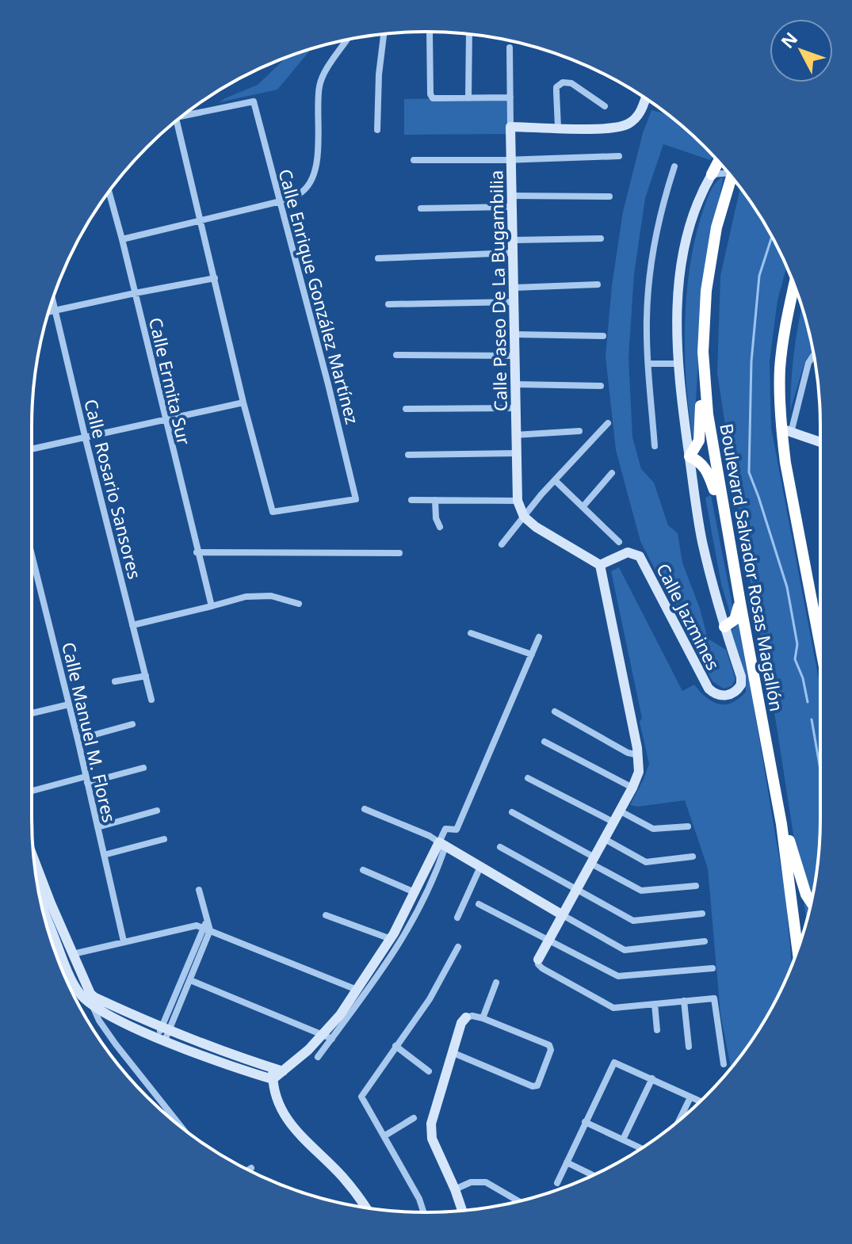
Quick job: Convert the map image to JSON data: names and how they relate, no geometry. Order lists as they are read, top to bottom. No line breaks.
{"streets":{"highway":["Boulevard Salvador Rosas Magallón"],"street":["Calle Paseo De La Bugambilia","Calle Enrique González Martínez","Calle Ermita Sur","Calle Rosario Sansores","Calle Jazmines","Calle Manuel M. Flores"]},"north":"top left"}
